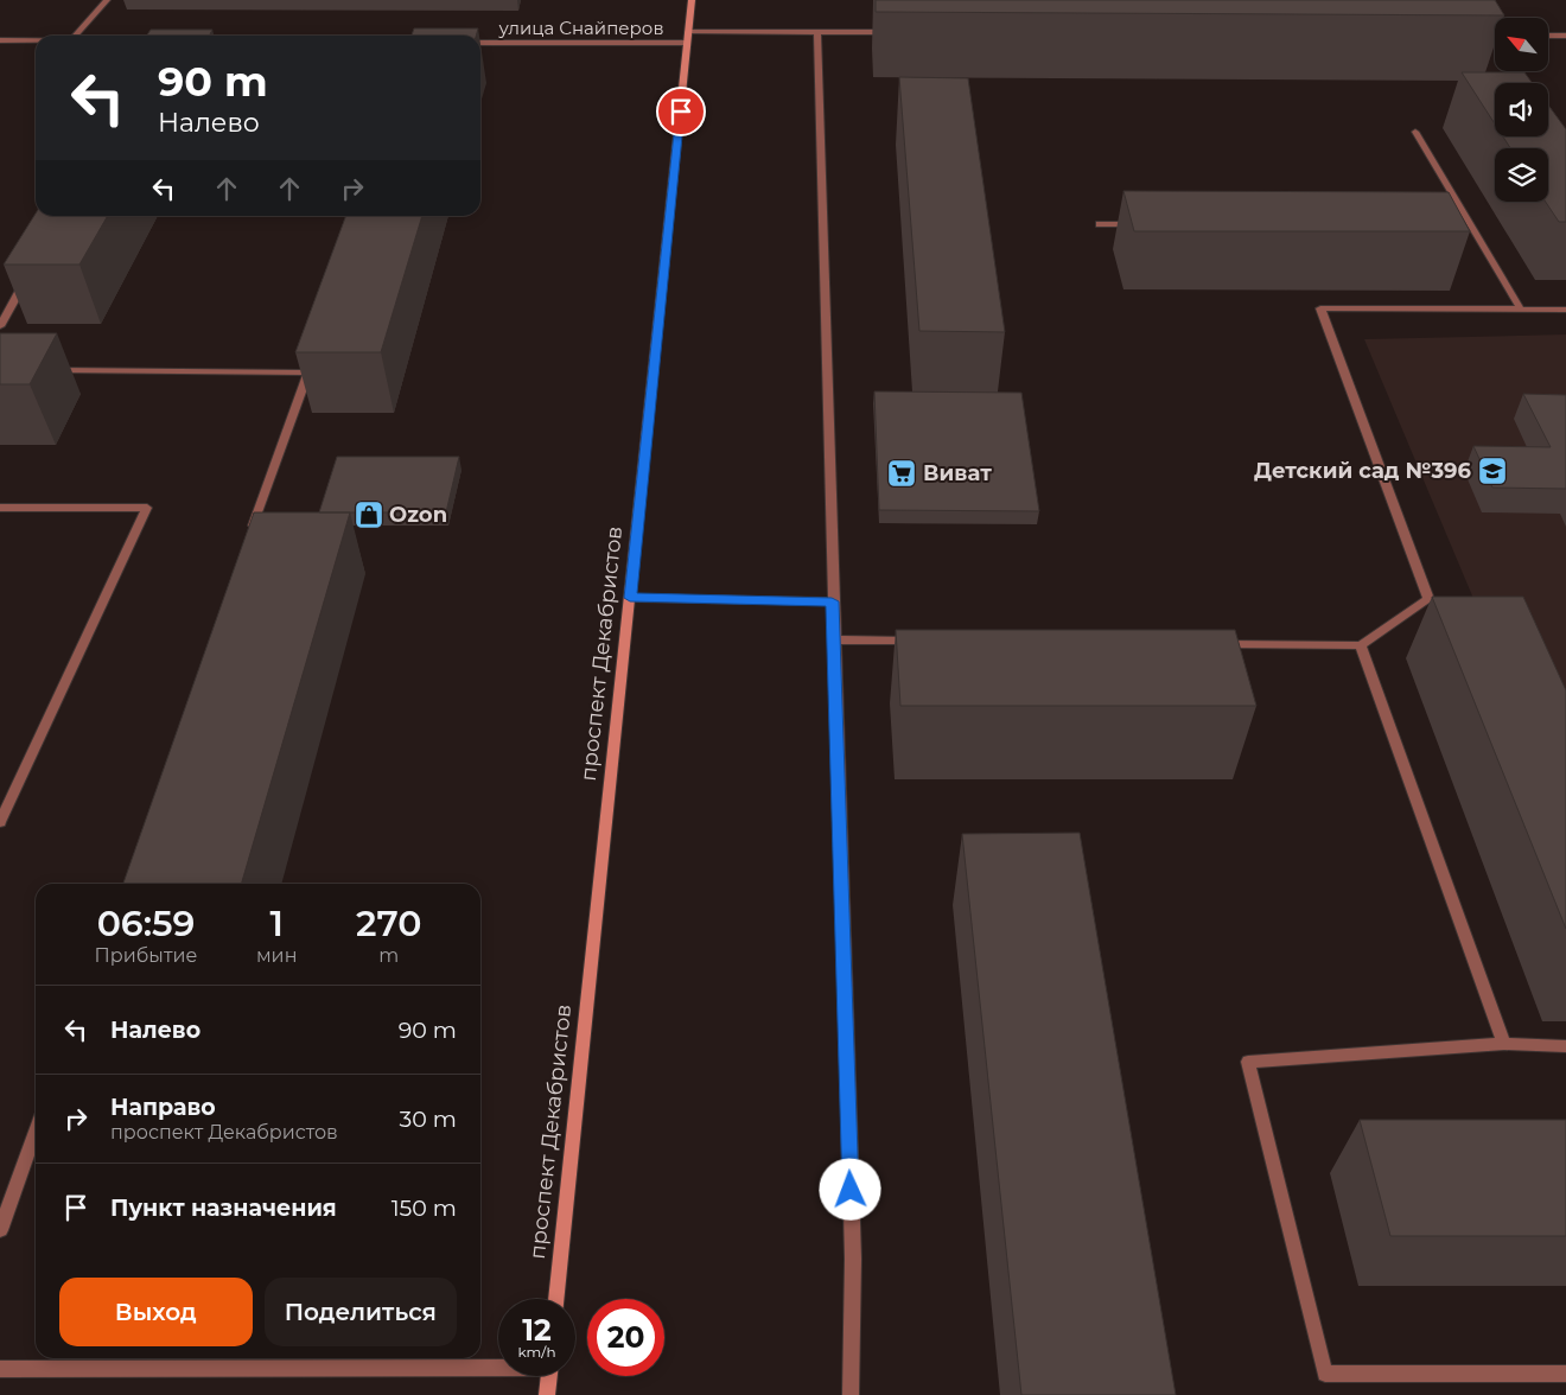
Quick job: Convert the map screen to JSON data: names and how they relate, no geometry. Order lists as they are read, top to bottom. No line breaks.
{"streets":{"main road":["проспект Декабристов"],"street":["улица Снайперов"]},"crossings":[["улица Снайперов","проспект Декабристов"]],"places":{"school or university":["Детский сад №396"],"supermarket":["Виват"],"shop":["Ozon"]},"north":"top left","page":{"turn":["90 m","Налево"],"eta":["06:59","Прибытие","1","мин","270","m"],"list":[{"name":"Налево","value":"90 m"},{"name":"Направо","note":"проспект Декабристов","value":"30 m"},{"name":"Пункт назначения","value":"150 m"}],"buttons":["Выход","Поделиться"],"speed":"12 km/h","limit":"20"}}
